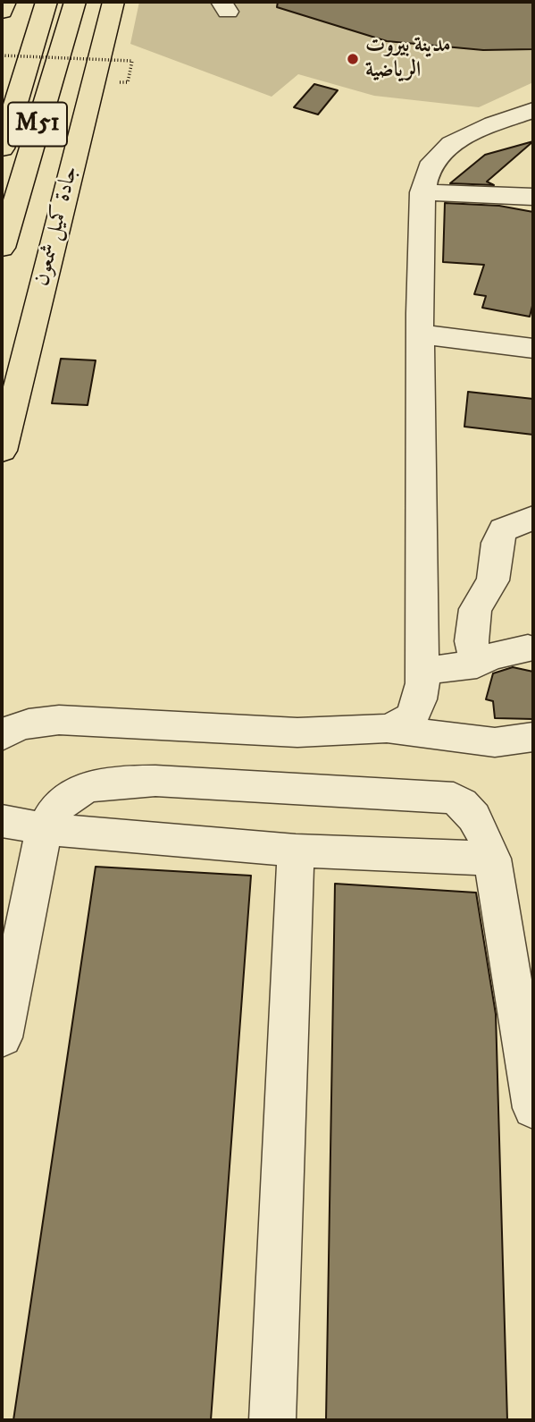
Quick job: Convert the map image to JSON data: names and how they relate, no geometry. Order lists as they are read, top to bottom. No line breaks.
{"streets":{"main road":["M51","جادة كميل شمعون"]},"places":["مدينة بيروت الرياضية"]}
